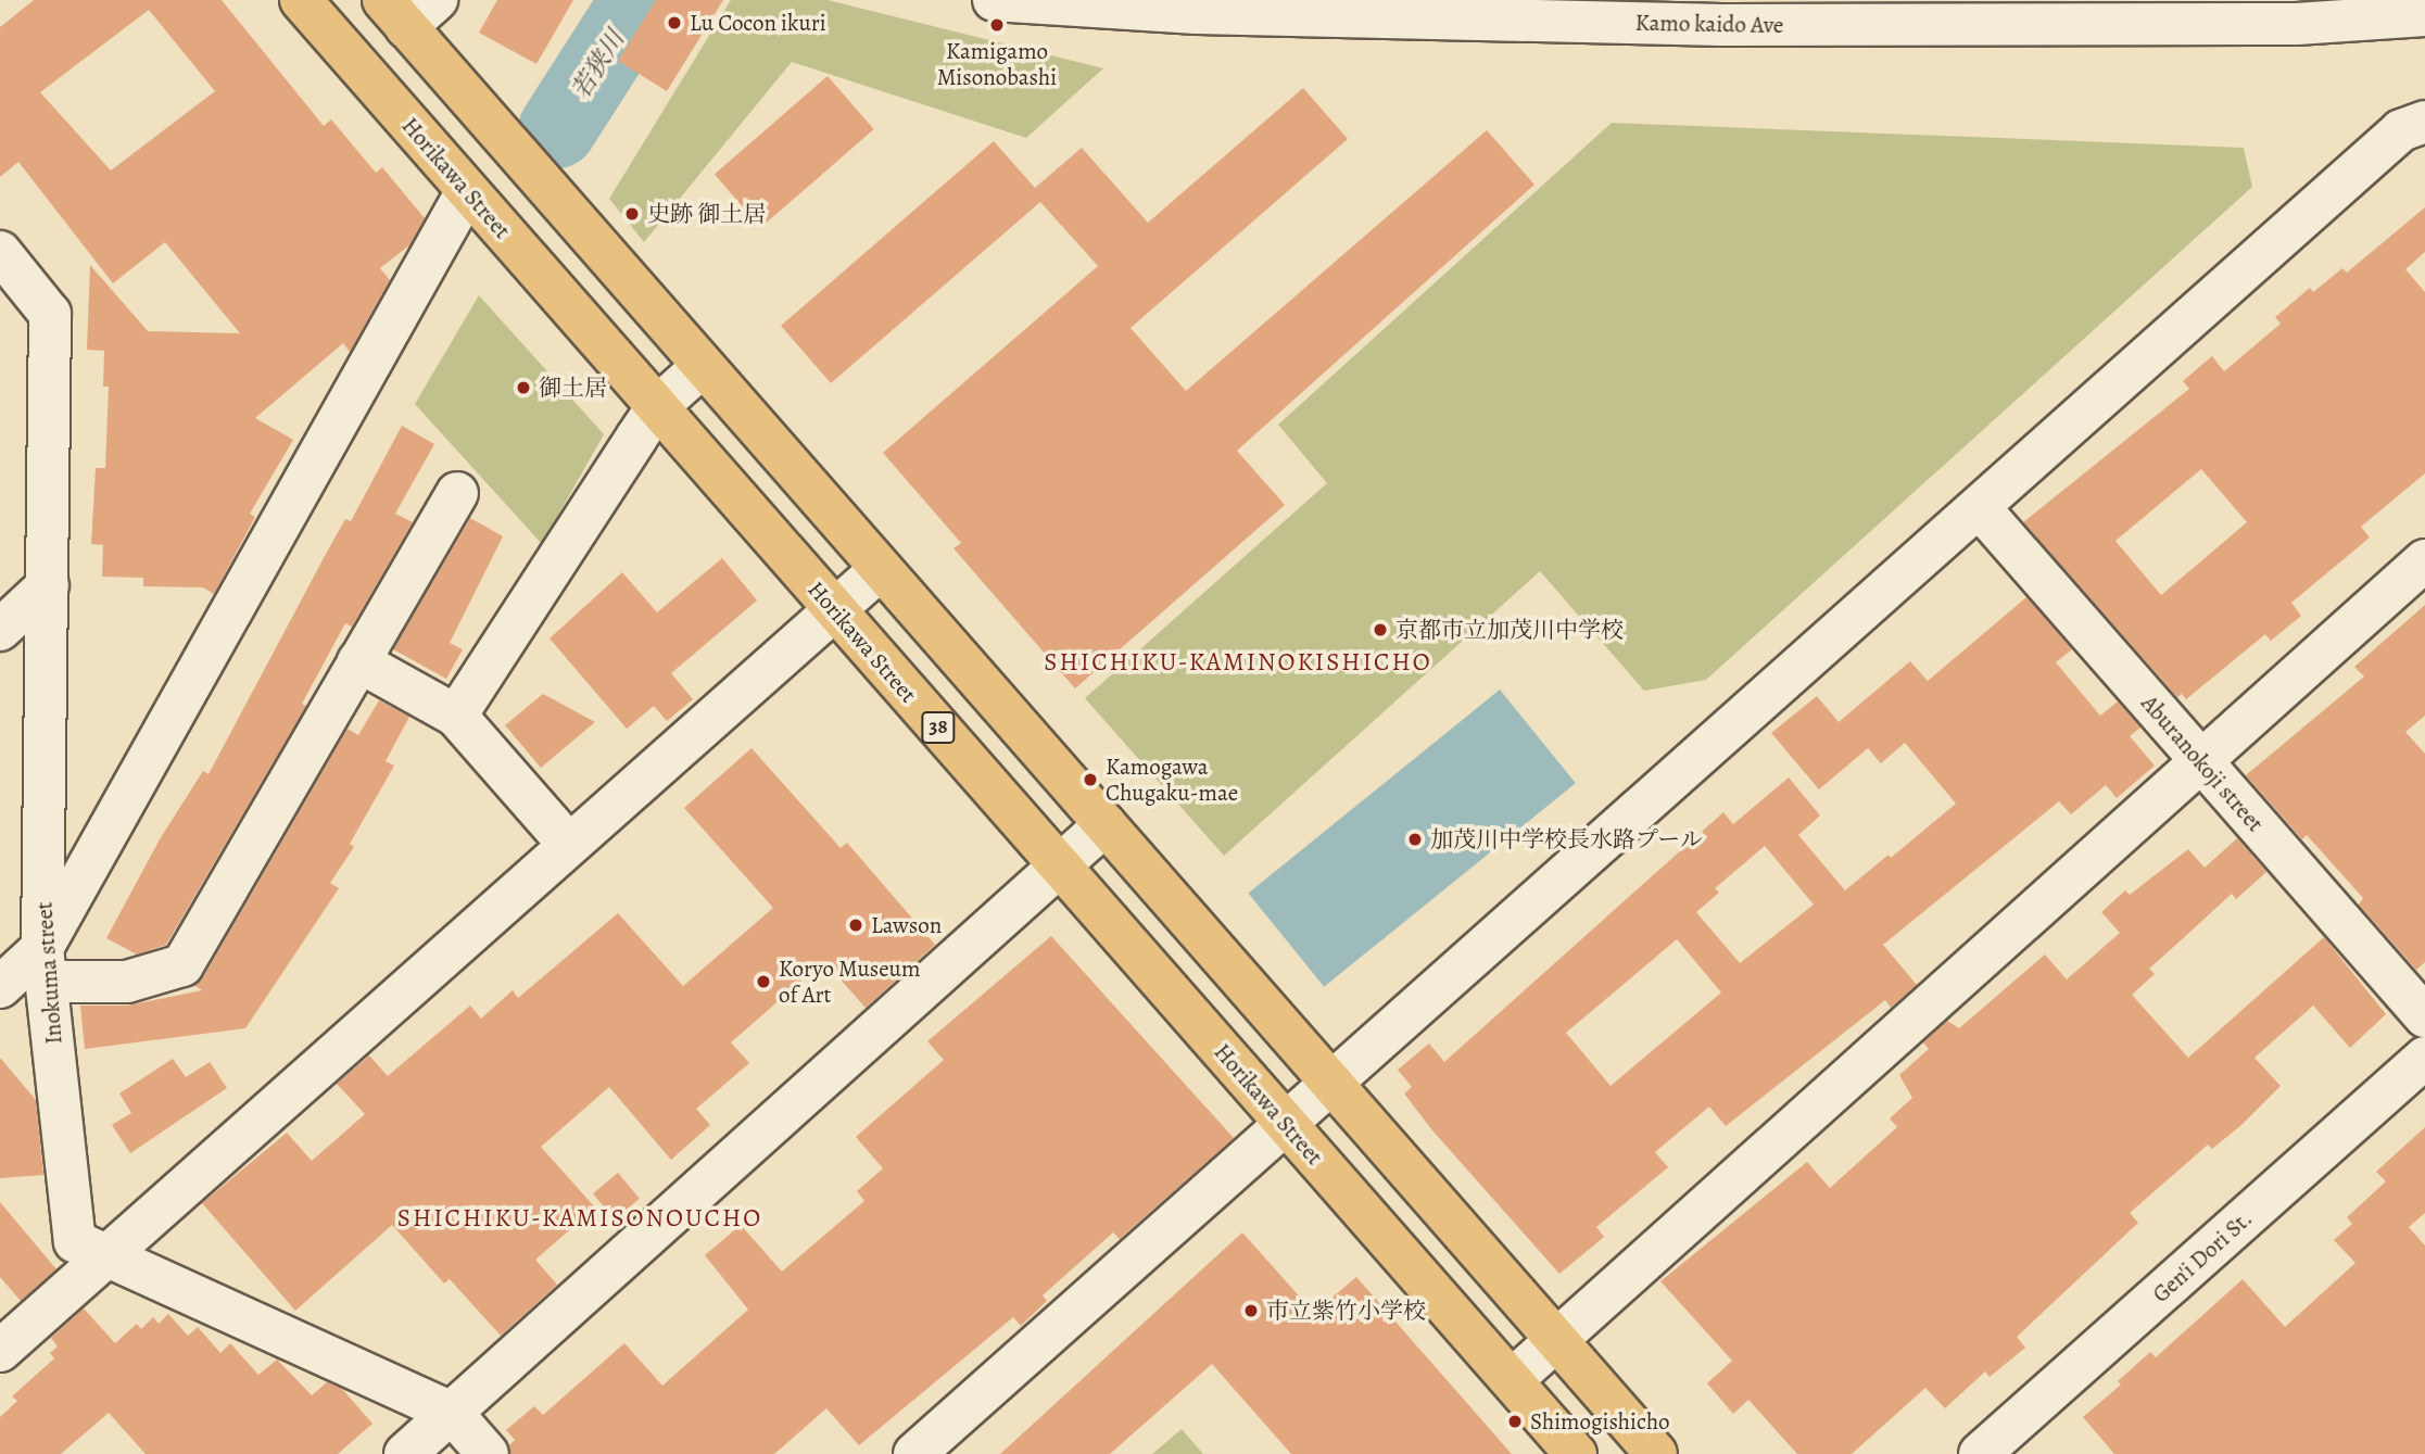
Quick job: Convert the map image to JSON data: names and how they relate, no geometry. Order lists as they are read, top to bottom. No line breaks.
{"streets":{"main road":["Horikawa Street","38"],"street":["Kamo kaido Ave","Aburanokoji street","Inokuma street","Gen'i Dori St."]},"districts":["SHICHIKU-KAMINOKISHICHO","SHICHIKU-KAMISONOUCHO"],"water":["若狭川"],"places":["Lu Cocon ikuri","Kamigamo Misonobashi","史跡 御土居","御土居","京都市立加茂川中学校","Kamogawa Chugaku-mae","加茂川中学校長水路プール","Lawson","Koryo Museum of Art","市立紫竹小学校","Shimogishicho"]}
